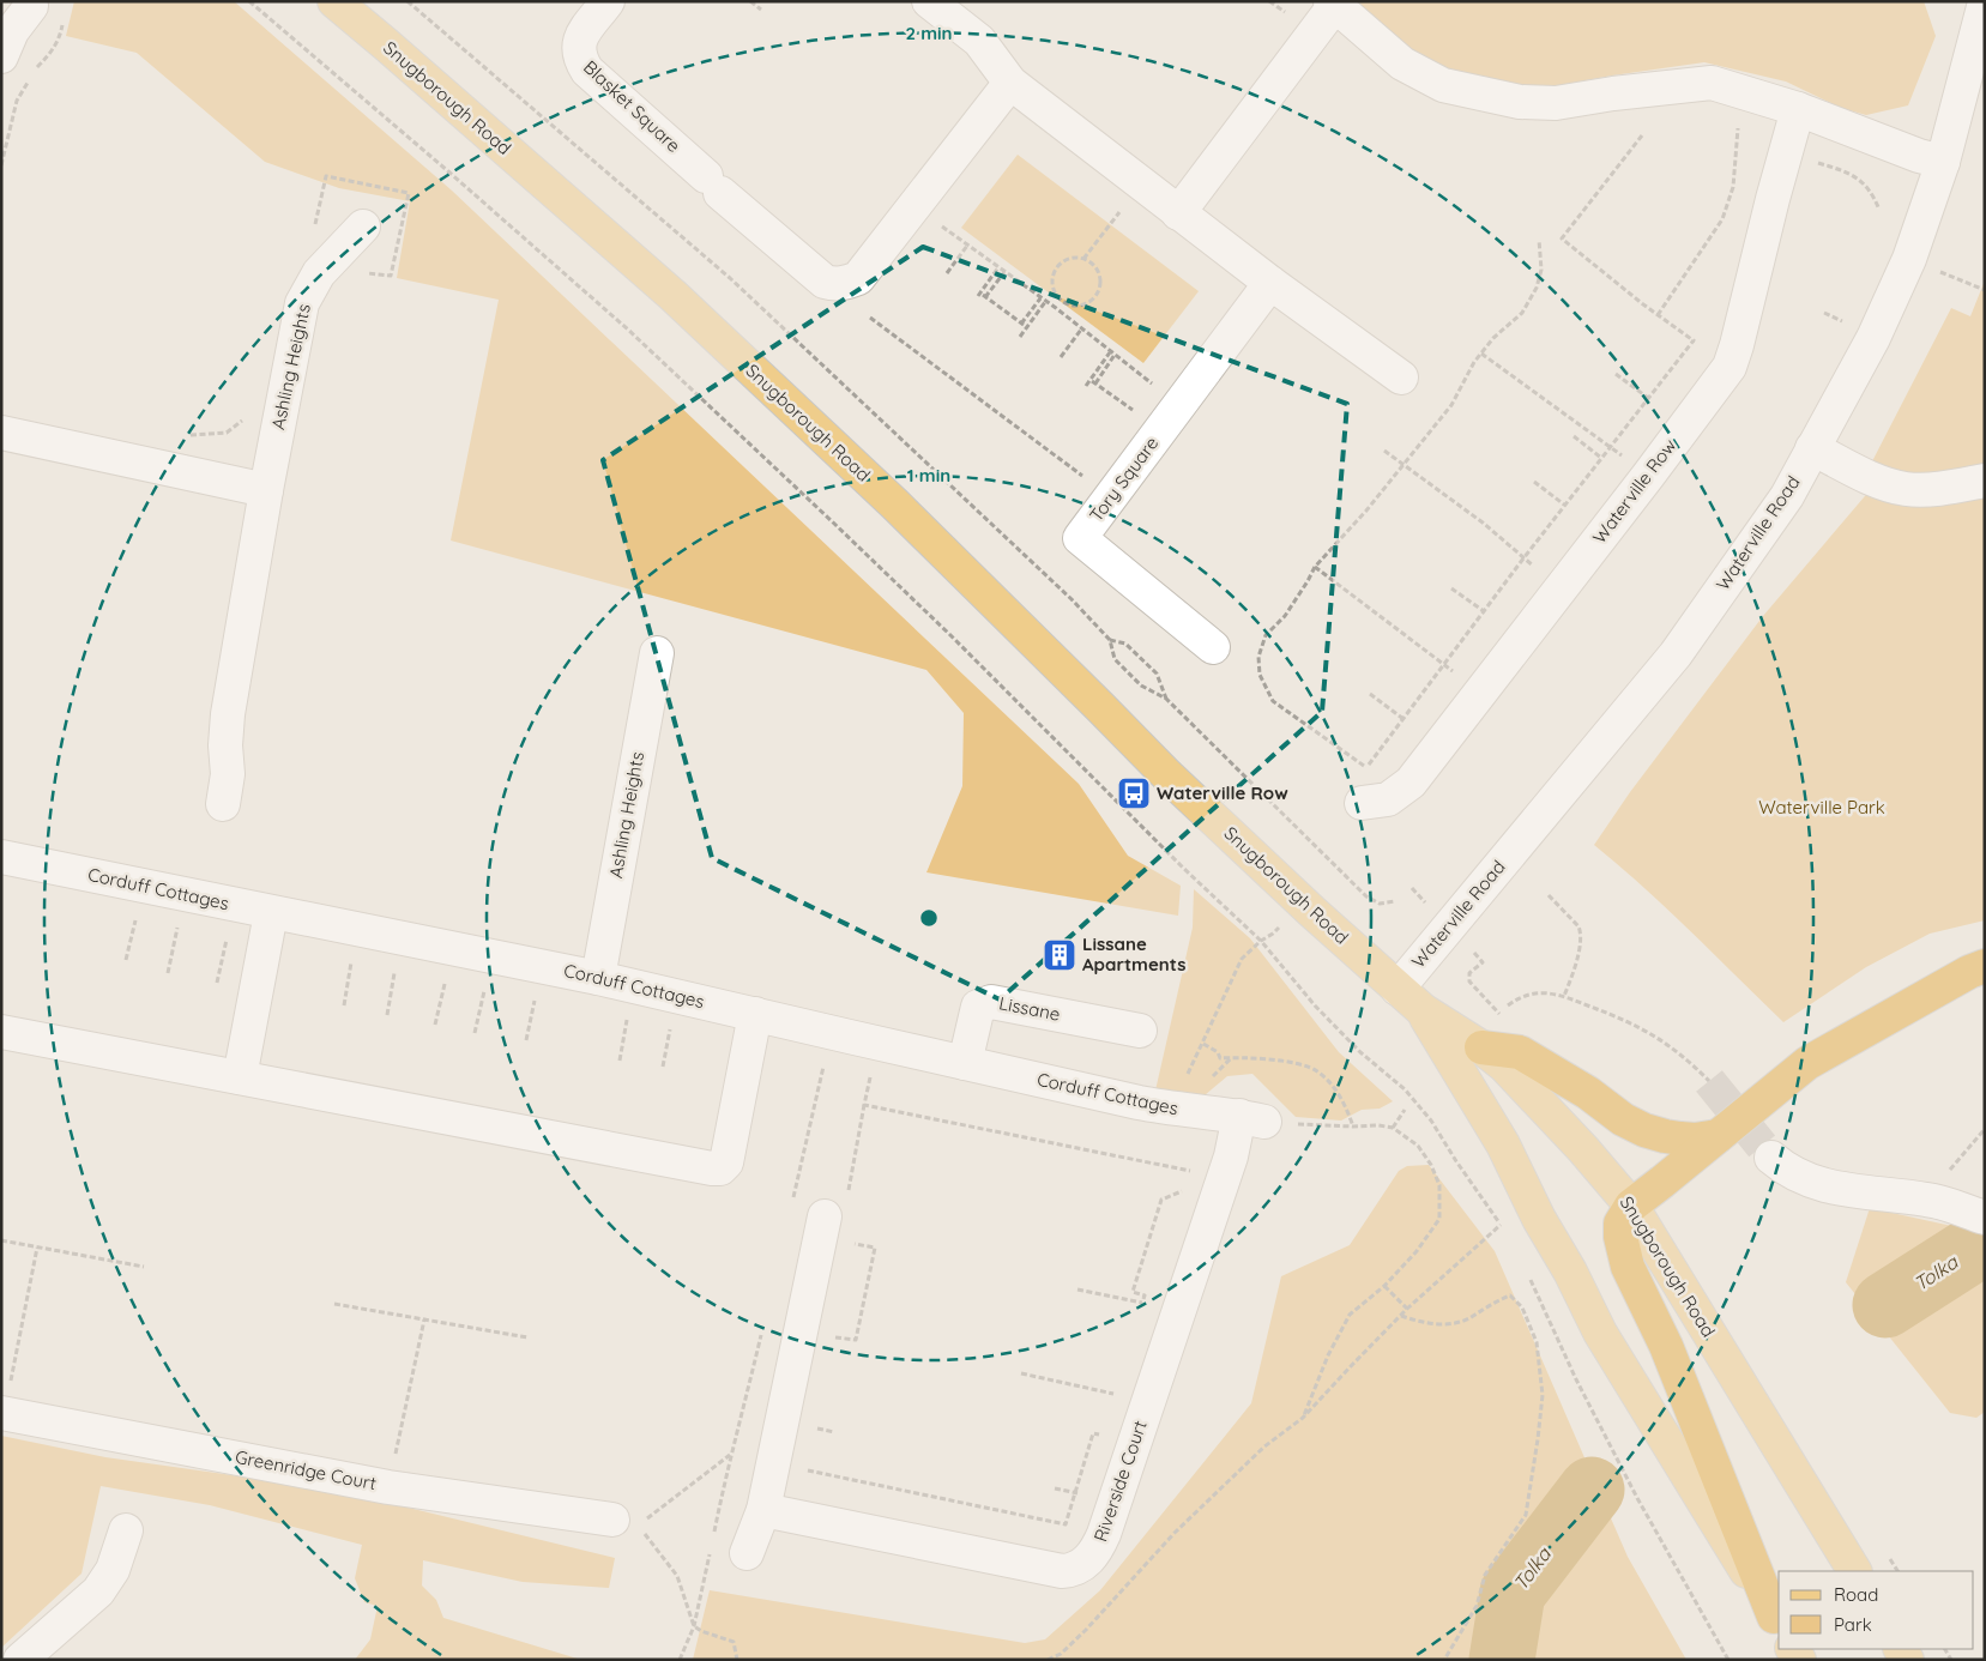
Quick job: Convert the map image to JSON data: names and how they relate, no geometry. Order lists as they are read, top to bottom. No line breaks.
{"streets":{"main road":["Snugborough Road"],"street":["Blasket Square","Ashling Heights","Tory Square","Waterville Row","Waterville Road","Corduff Cottages","Lissane","Greenridge Court","Riverside Court"]},"crossings":[["Snugborough Road","Waterville Road"],["Ashling Heights","Corduff Cottages"],["Corduff Cottages","Lissane"],["Corduff Cottages","Riverside Court"]],"water":["Tolka"],"parks":["Waterville Park"],"places":{"bus stop":["Waterville Row"],"building":["Lissane Apartments"]},"legend":["Road","Park"],"rings":["2 min","1 min"]}
